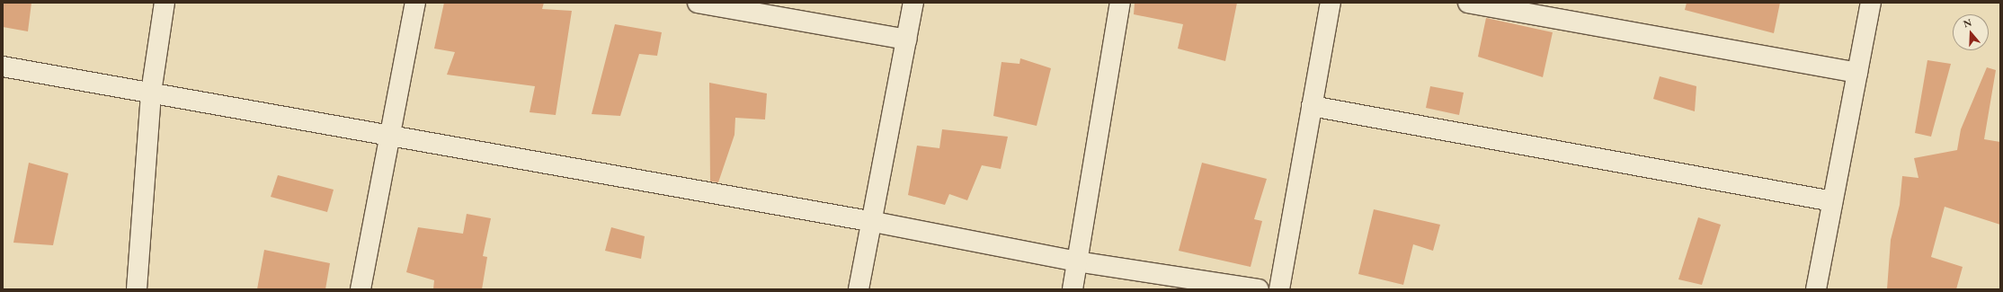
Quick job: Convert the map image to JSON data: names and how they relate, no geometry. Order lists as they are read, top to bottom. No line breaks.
{"north":"top"}
